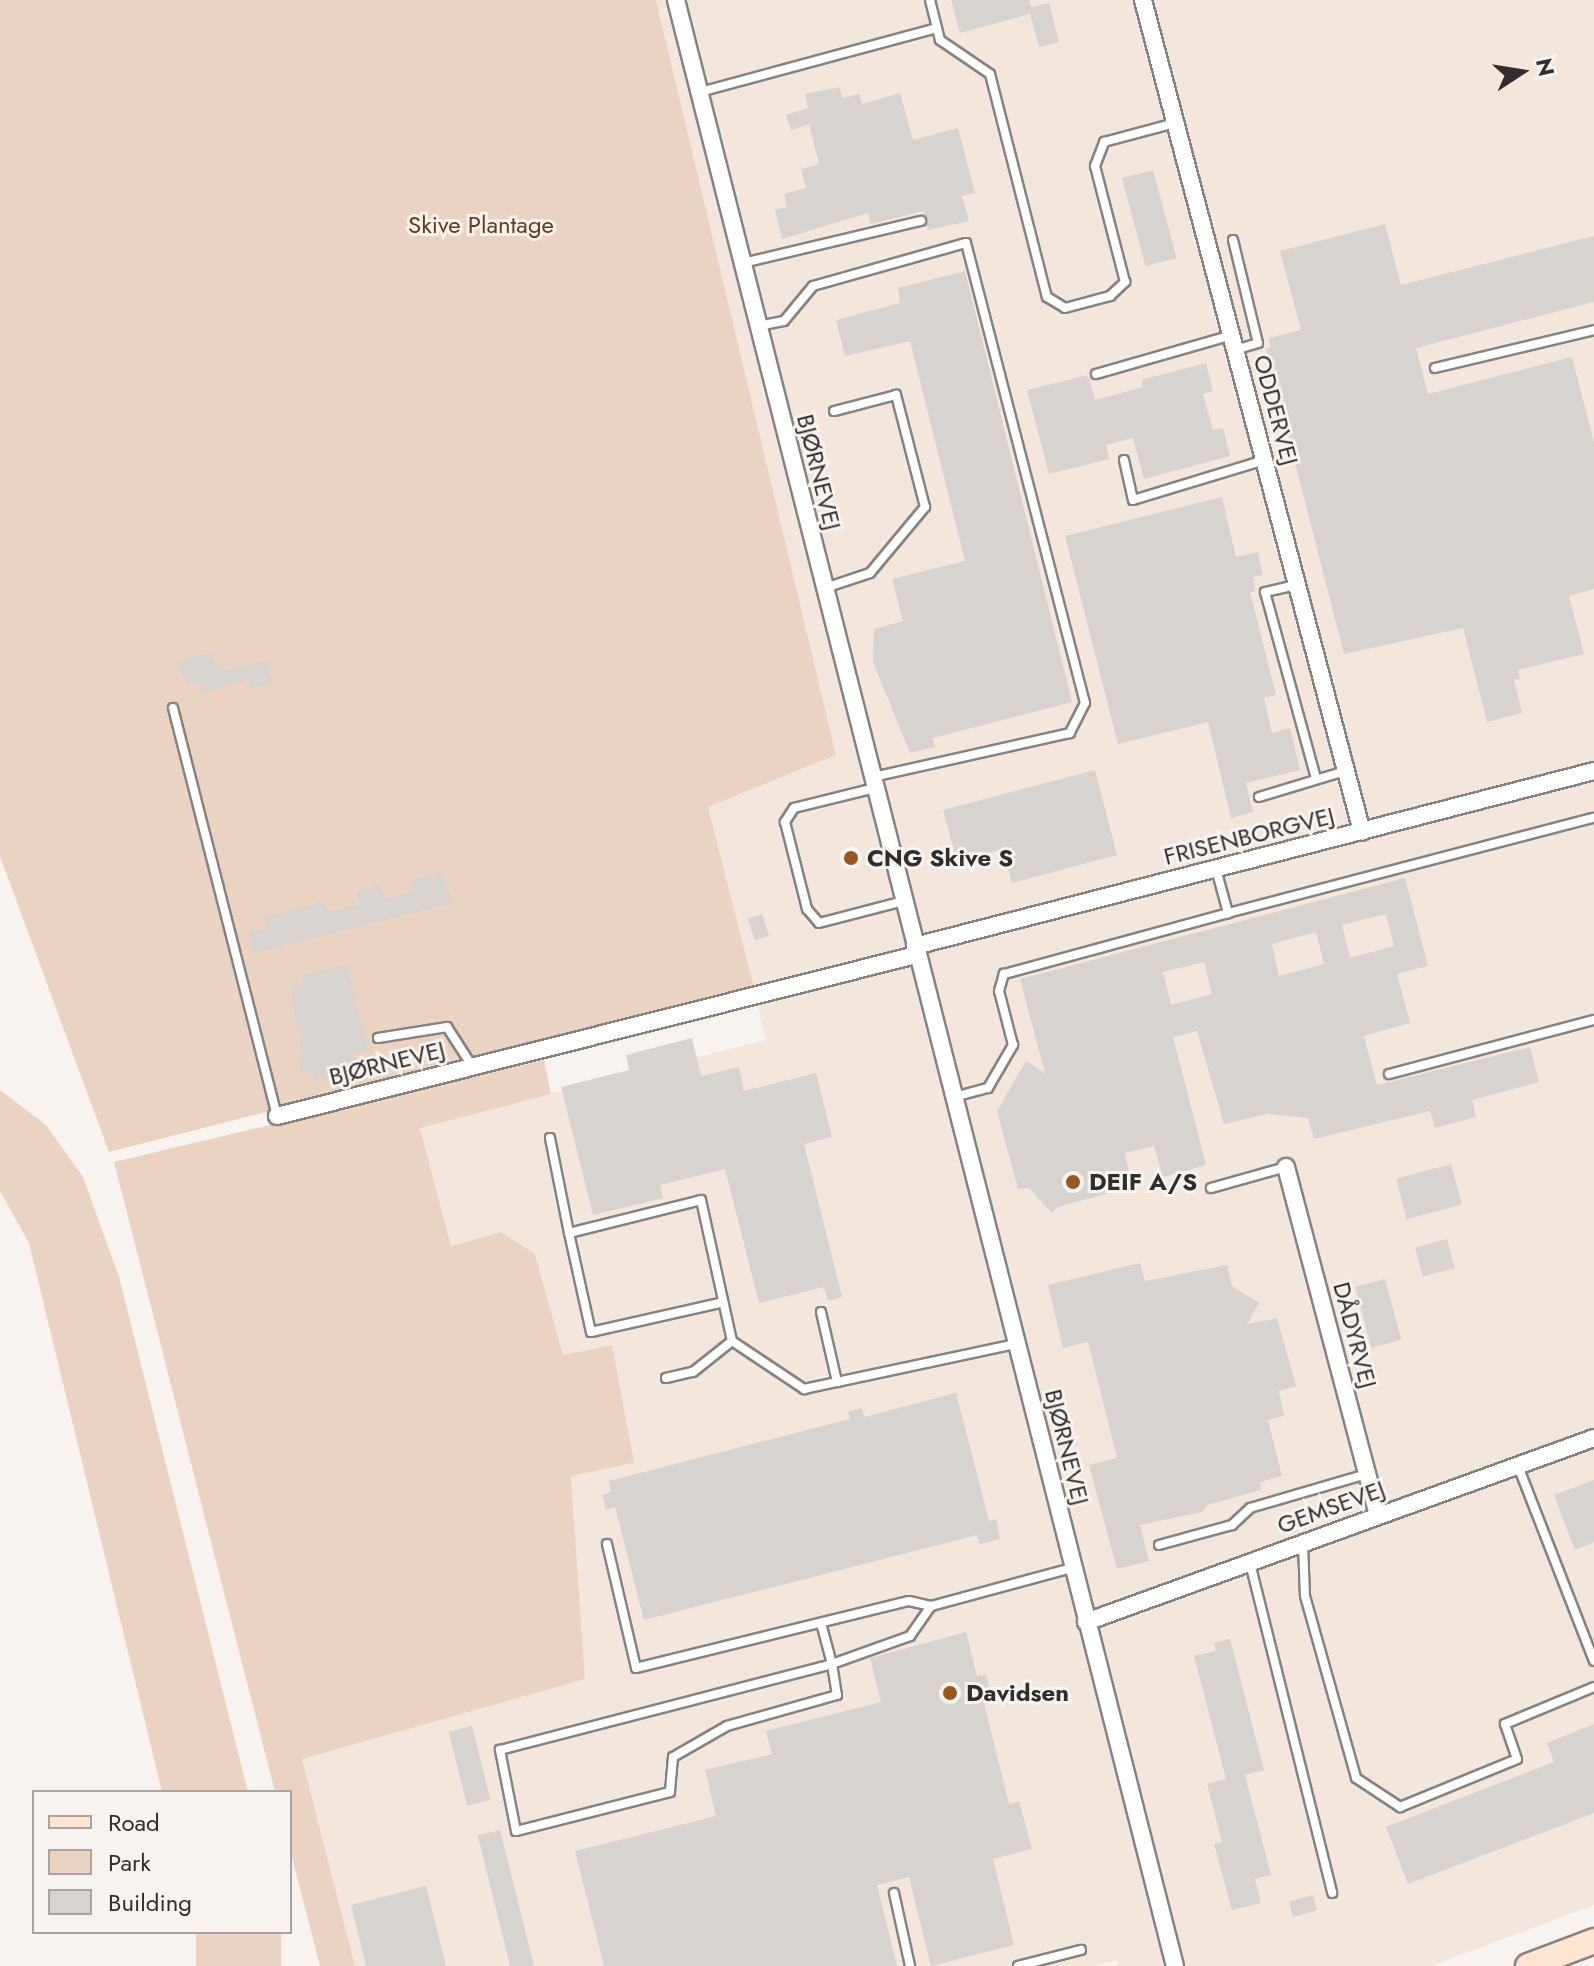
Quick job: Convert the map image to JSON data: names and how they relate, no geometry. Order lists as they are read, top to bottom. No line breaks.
{"streets":{"street":["ODDERVEJ","BJØRNEVEJ","FRISENBORGVEJ","DÅDYRVEJ","GEMSEVEJ"]},"crossings":[["ODDERVEJ","FRISENBORGVEJ"],["BJØRNEVEJ","FRISENBORGVEJ"],["BJØRNEVEJ","GEMSEVEJ"],["DÅDYRVEJ","GEMSEVEJ"]],"parks":["Skive Plantage"],"places":["CNG Skive S","DEIF A/S","Davidsen"],"legend":["Road","Park","Building"],"north":"right"}
